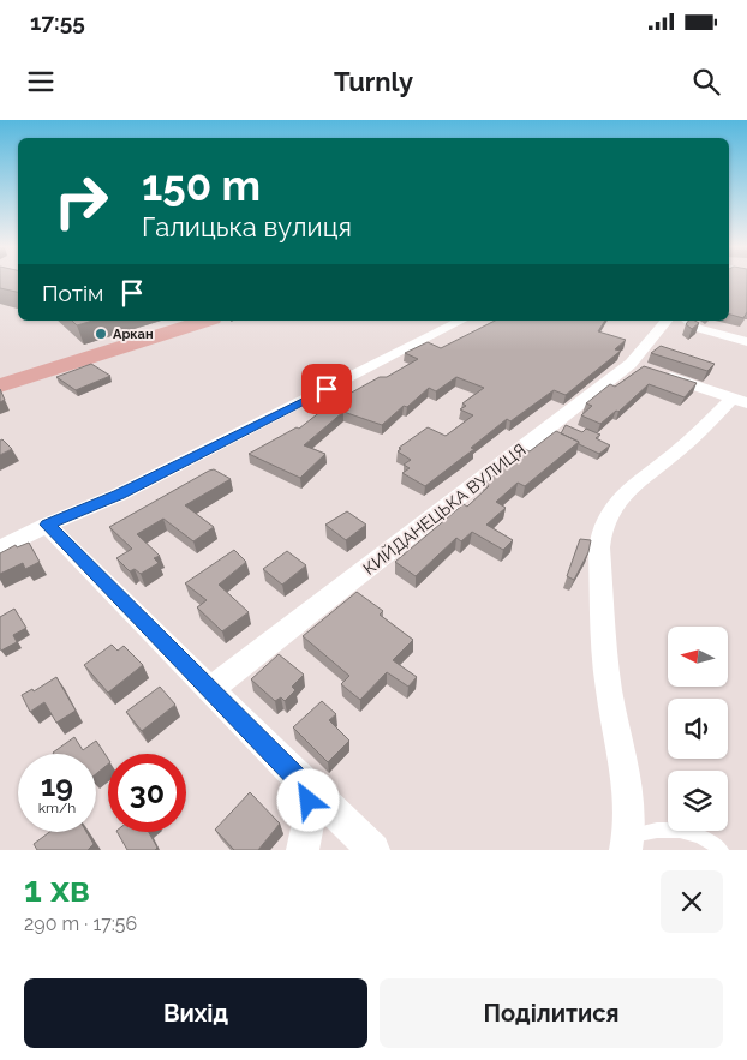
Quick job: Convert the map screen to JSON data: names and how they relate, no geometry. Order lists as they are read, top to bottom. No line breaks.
{"streets":{"street":["КИЙДАНЕЦЬКА ВУЛИЦЯ"]},"places":["Аркан"],"north":"left","page":{"status":"17:55","header":"Turnly","turn":["150 m","Галицька вулиця"],"then":"Потім","speed":"19 km/h","limit":"30","heading":["1 хв","290 m · 17:56"],"buttons":["Вихід","Поділитися"]}}
